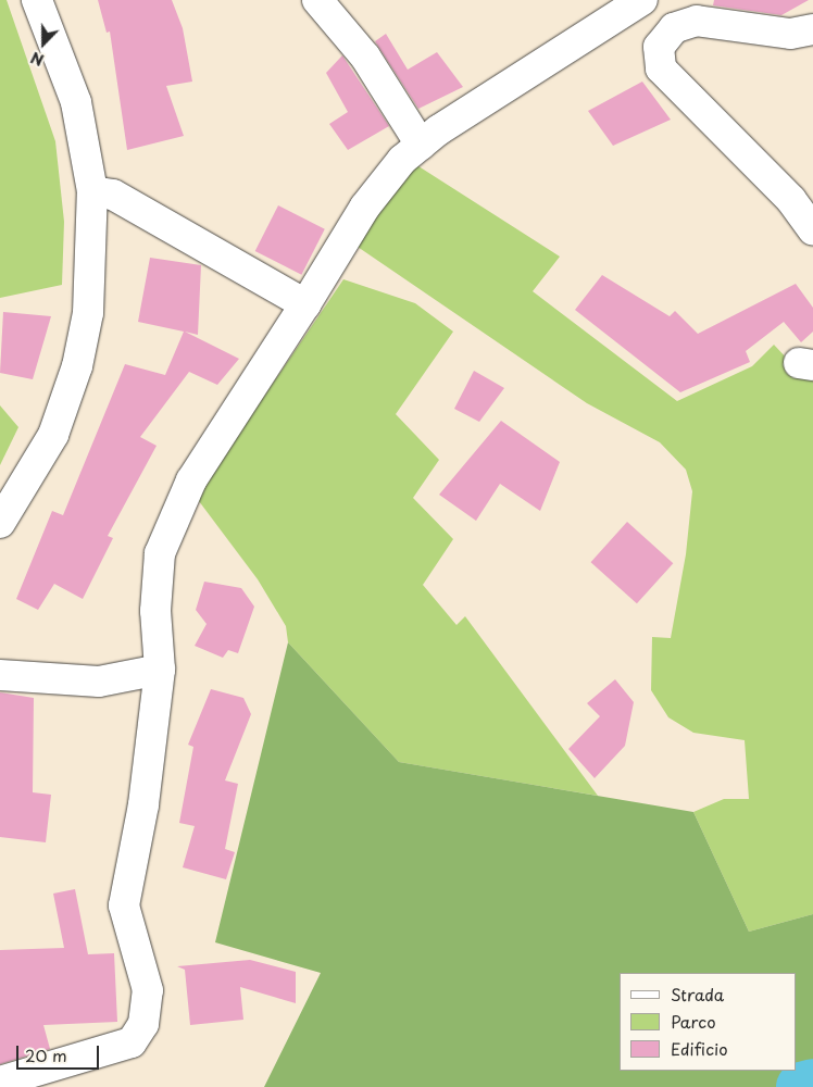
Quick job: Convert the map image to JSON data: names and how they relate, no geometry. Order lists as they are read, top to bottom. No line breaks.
{"legend":["Strada","Parco","Edificio"],"scale_bar":"20 m","north":"bottom"}
